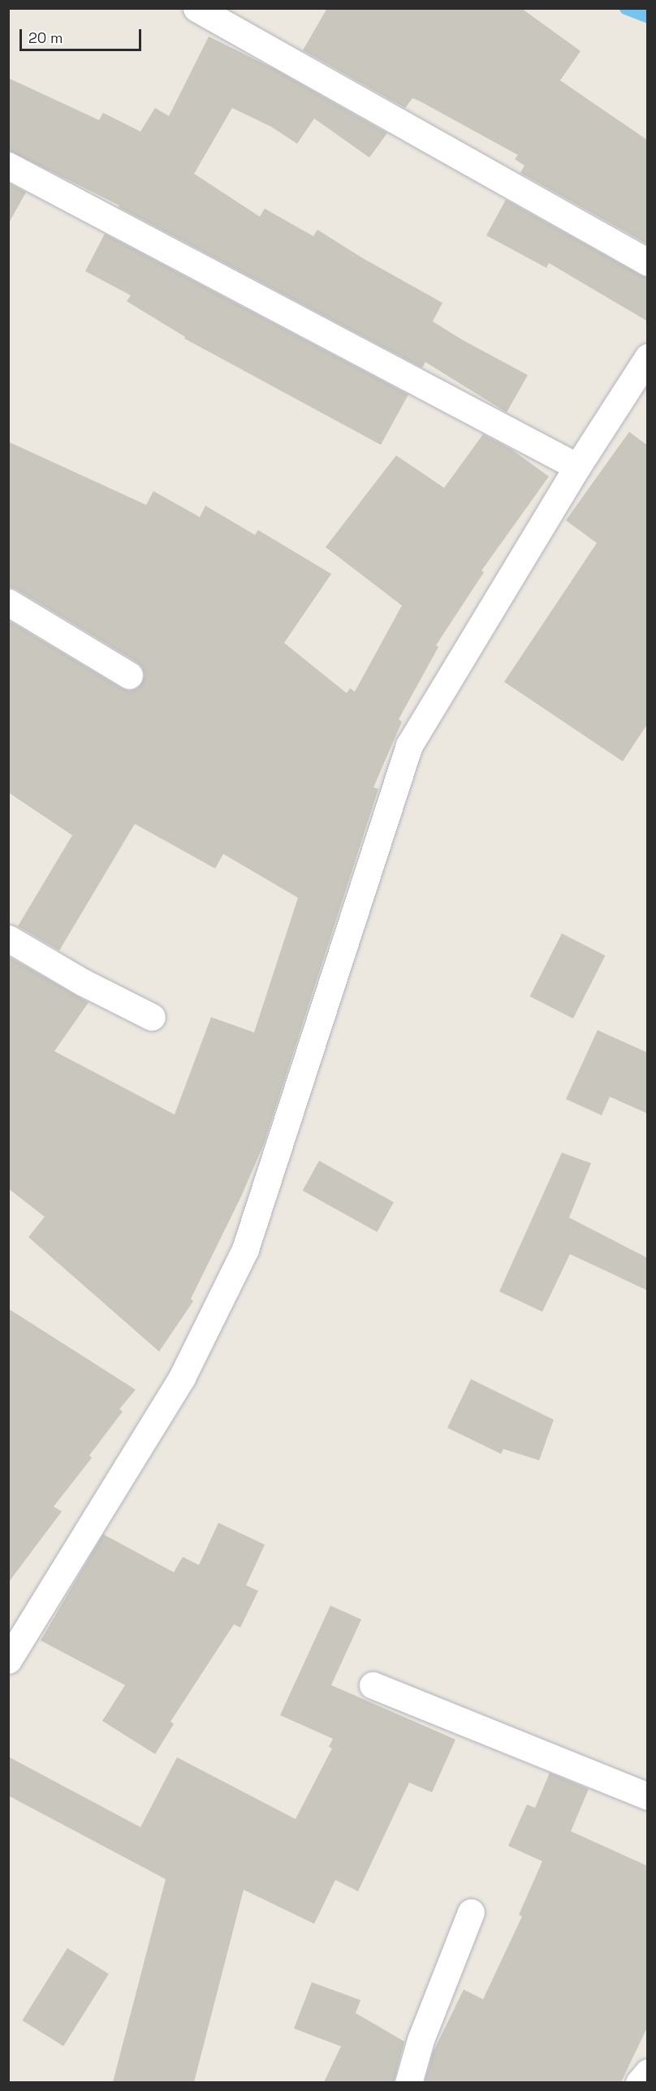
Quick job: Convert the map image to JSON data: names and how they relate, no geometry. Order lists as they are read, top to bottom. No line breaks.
{"scale_bar":"20 m"}
